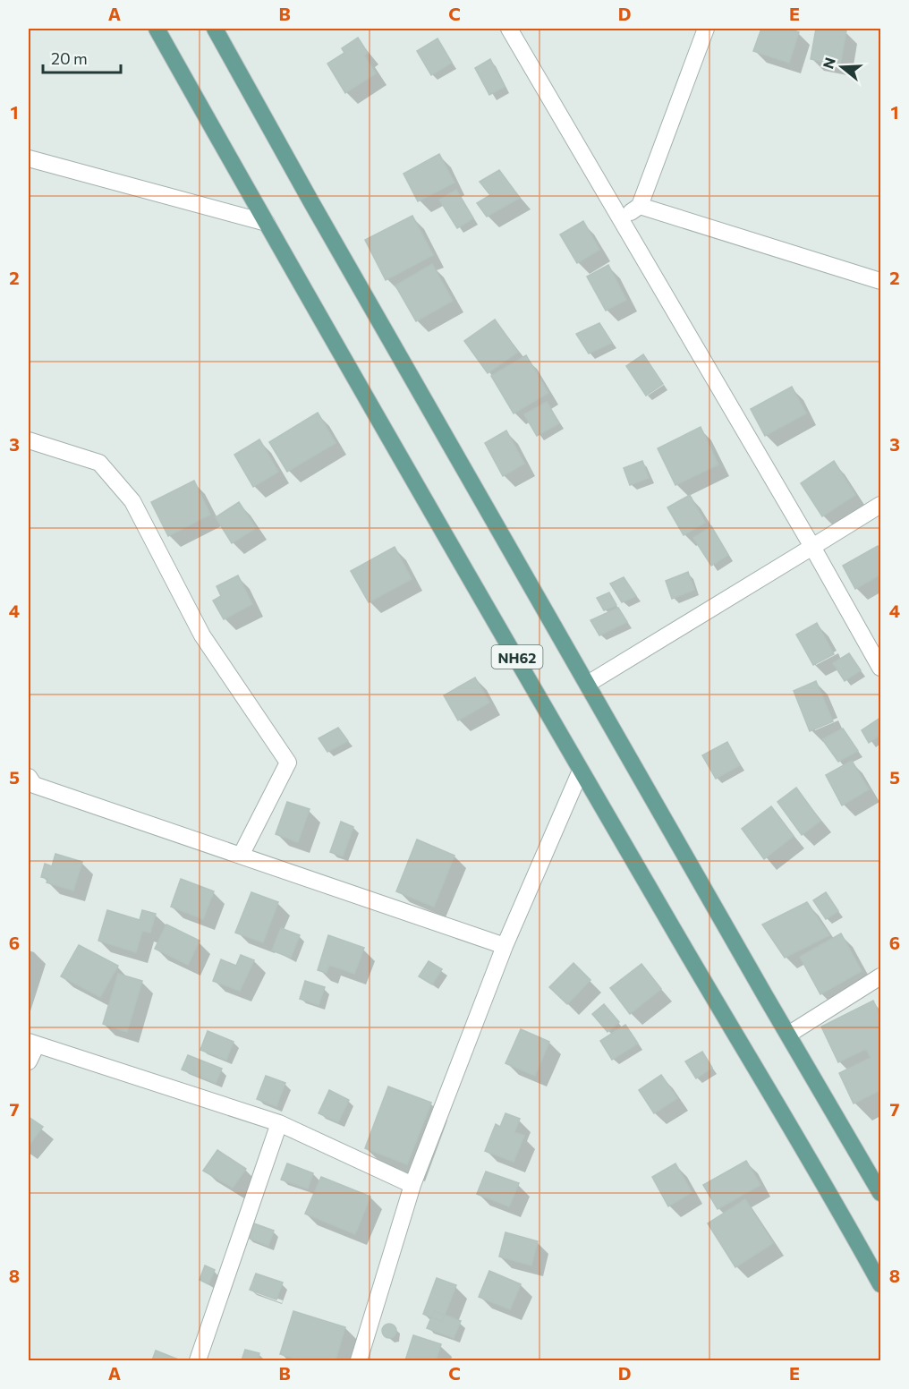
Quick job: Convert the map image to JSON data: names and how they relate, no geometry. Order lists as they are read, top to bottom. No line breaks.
{"streets":{"main road":["NH62"]},"scale_bar":"20 m","north":"left","grid":{"columns":["A","B","C","D","E"],"rows":["1","2","3","4","5","6","7","8"]}}
